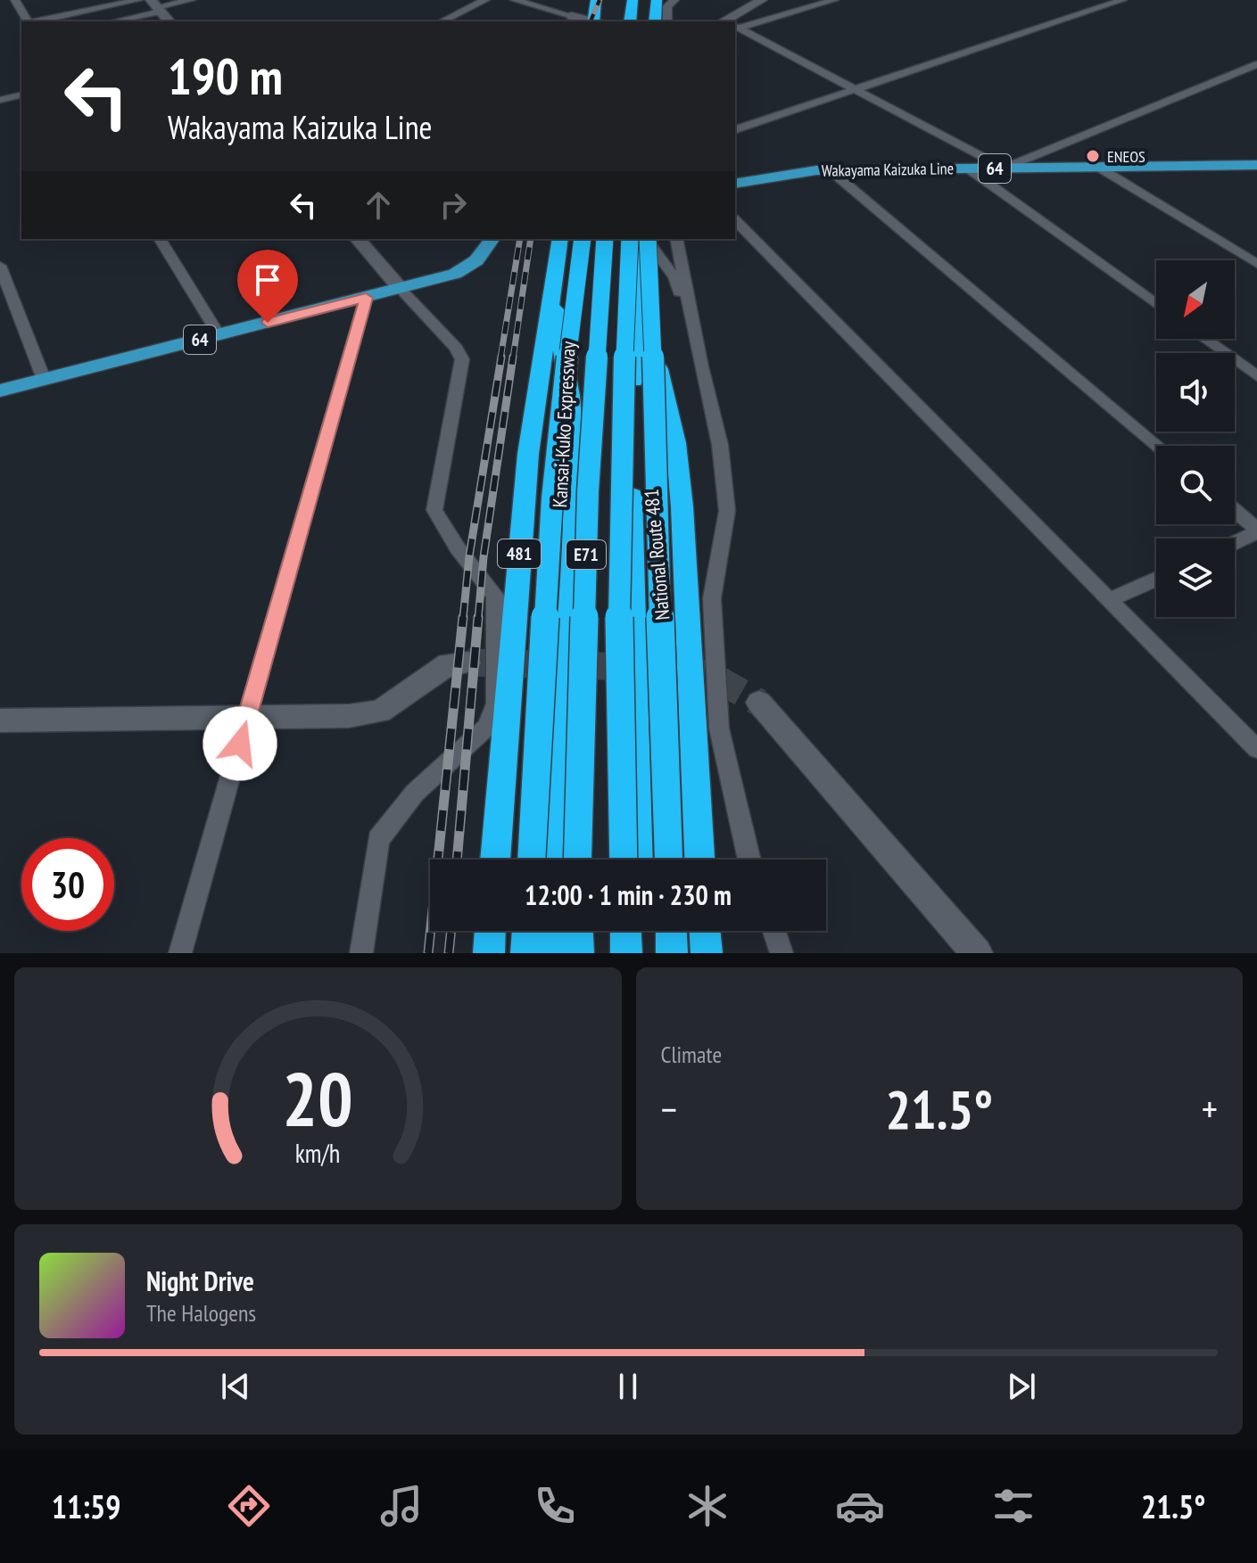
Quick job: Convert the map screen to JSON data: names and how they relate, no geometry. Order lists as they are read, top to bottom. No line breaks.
{"streets":{"highway":["Kansai-Kuko Expressway","481","E71","National Route 481"],"main road":["64","Wakayama Kaizuka Line"]},"places":["ENEOS"],"north":"bottom left","page":{"turn":["190 m","Wakayama Kaizuka Line"],"limit":"30","trip":"12:00 · 1 min · 230 m","tile":"Climate","heat":["−","21.5°","+"],"song":["Night Drive","The Halogens"],"tabs":["11:59","21.5°"],"gauge":["20","km/h"]}}
